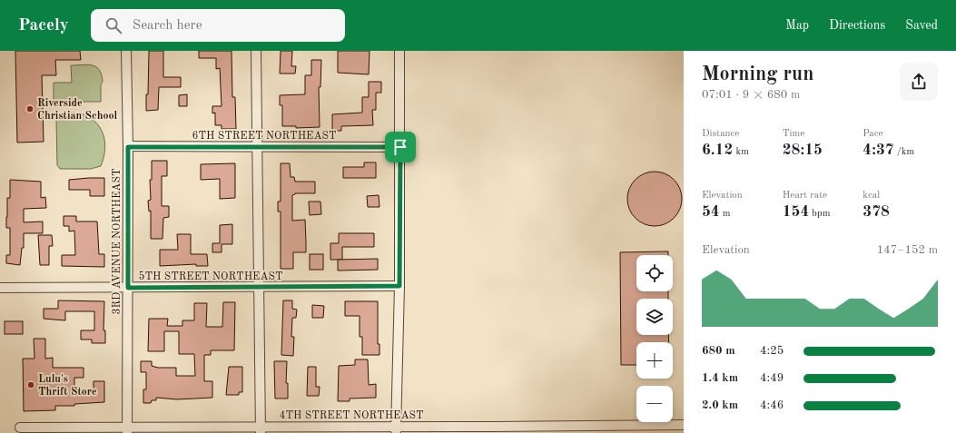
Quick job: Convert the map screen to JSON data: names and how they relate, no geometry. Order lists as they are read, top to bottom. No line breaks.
{"streets":{"street":["6TH STREET NORTHEAST","3RD AVENUE NORTHEAST","5TH STREET NORTHEAST","4TH STREET NORTHEAST"]},"crossings":[["6TH STREET NORTHEAST","3RD AVENUE NORTHEAST"],["3RD AVENUE NORTHEAST","5TH STREET NORTHEAST"],["3RD AVENUE NORTHEAST","4TH STREET NORTHEAST"]],"places":["Riverside Christian School","Lulu's Thrift Store"],"page":{"header":"Pacely","search":"Search here","nav":["Map","Directions","Saved"],"heading":["Morning run","07:01 · 9 × 680 m"],"stats":[["Distance","6.12 km"],["Time","28:15"],["Pace","4:37 /km"],["Elevation","54 m"],["Heart rate","154 bpm"],["kcal","378"]],"chart":["Elevation","147–152 m"],"map_buttons":["+","−"],"list":[{"name":"680 m","note":"4:25"},{"name":"1.4 km","note":"4:49"},{"name":"2.0 km","note":"4:46"}]}}
